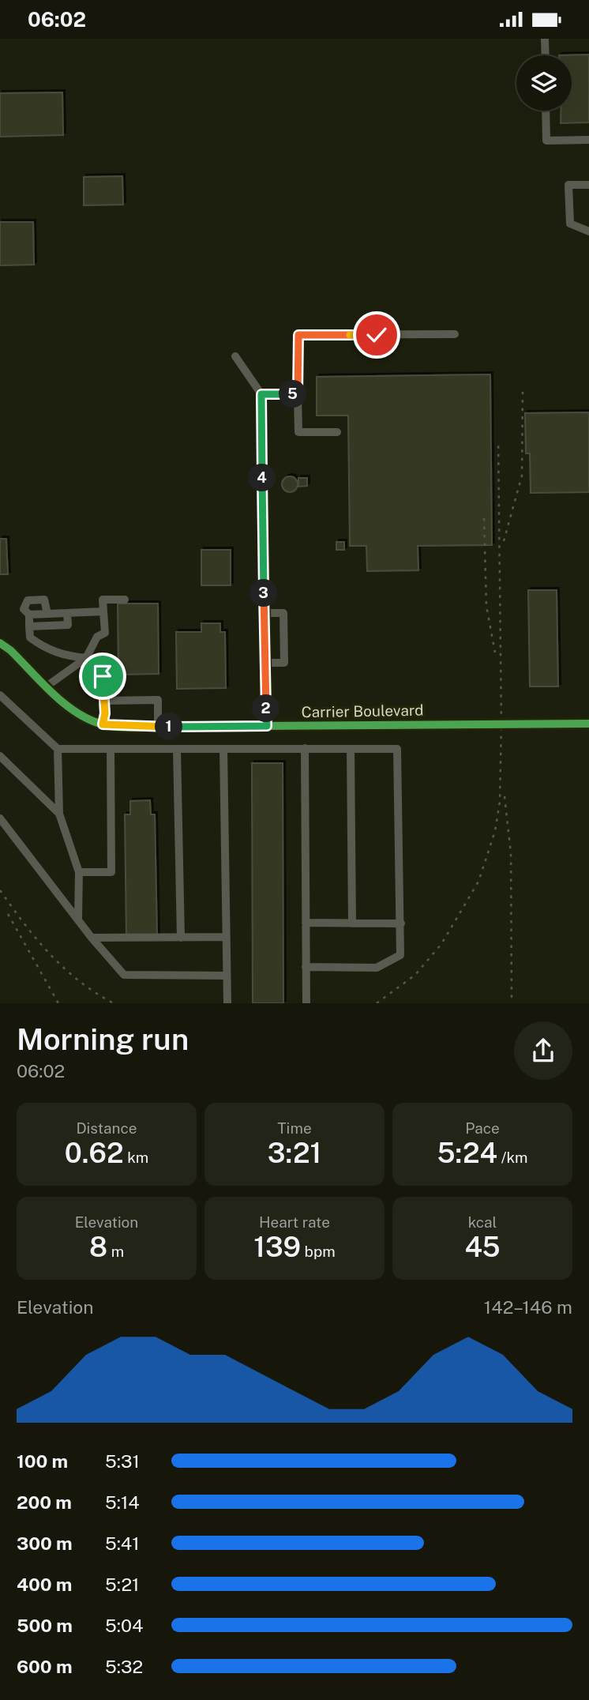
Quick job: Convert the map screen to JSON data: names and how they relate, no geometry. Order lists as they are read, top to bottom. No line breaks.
{"streets":{"street":["Carrier Boulevard"]},"page":{"status":"06:02","pins":["5","4","3","2","1"],"heading":["Morning run","06:02"],"stats":[["Distance","0.62 km"],["Time","3:21"],["Pace","5:24 /km"],["Elevation","8 m"],["Heart rate","139 bpm"],["kcal","45"]],"chart":["Elevation","142–146 m"],"list":[{"name":"100 m","note":"5:31"},{"name":"200 m","note":"5:14"},{"name":"300 m","note":"5:41"},{"name":"400 m","note":"5:21"},{"name":"500 m","note":"5:04"},{"name":"600 m","note":"5:32"}]}}
